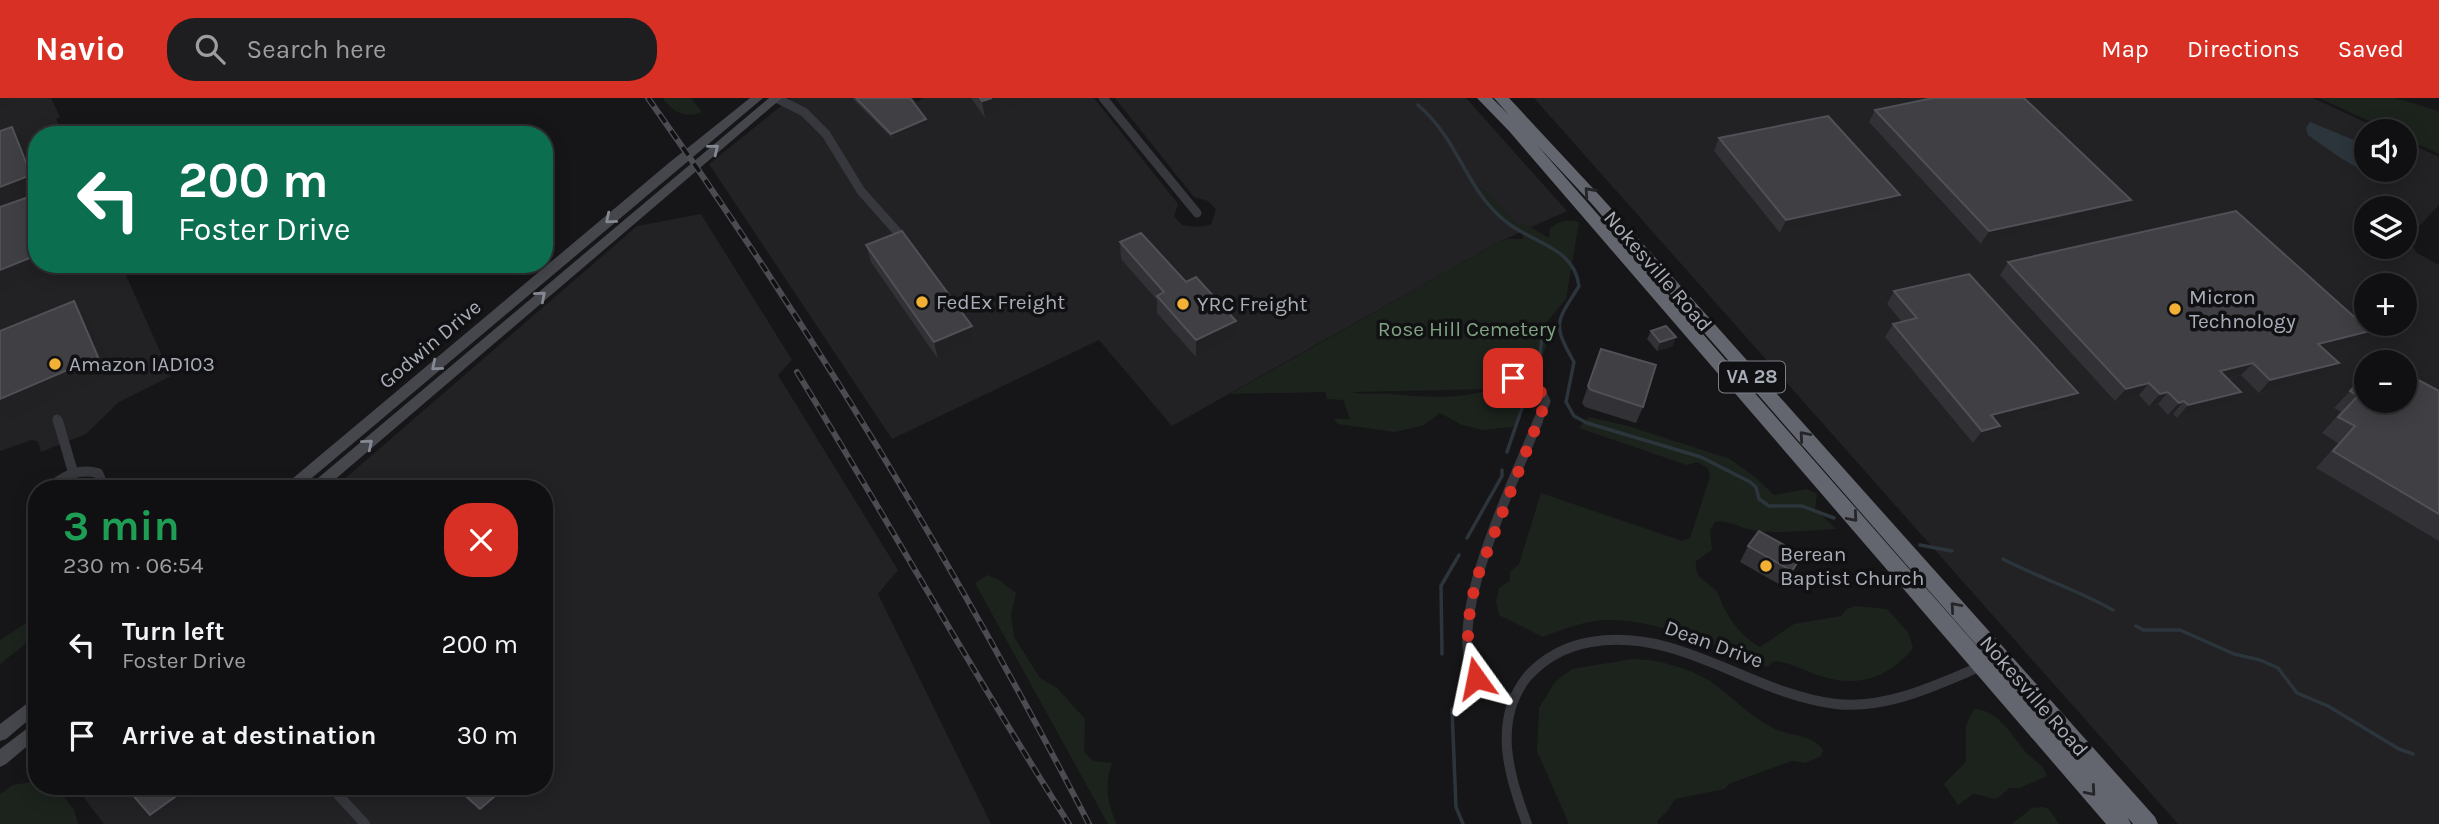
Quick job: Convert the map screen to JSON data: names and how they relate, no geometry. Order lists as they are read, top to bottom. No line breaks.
{"streets":{"highway":["Nokesville Road","VA 28"],"street":["Godwin Drive","Dean Drive"]},"crossings":[["Nokesville Road","Dean Drive"]],"parks":["Rose Hill Cemetery"],"places":["FedEx Freight","YRC Freight","Micron Technology","Amazon IAD103","Berean Baptist Church"],"page":{"header":"Navio","search":"Search here","nav":["Map","Directions","Saved"],"map_buttons":["+","−"],"turn":["200 m","Foster Drive"],"heading":["3 min","230 m · 06:54"],"list":[{"name":"Turn left","note":"Foster Drive","value":"200 m"},{"name":"Arrive at destination","value":"30 m"}]}}
